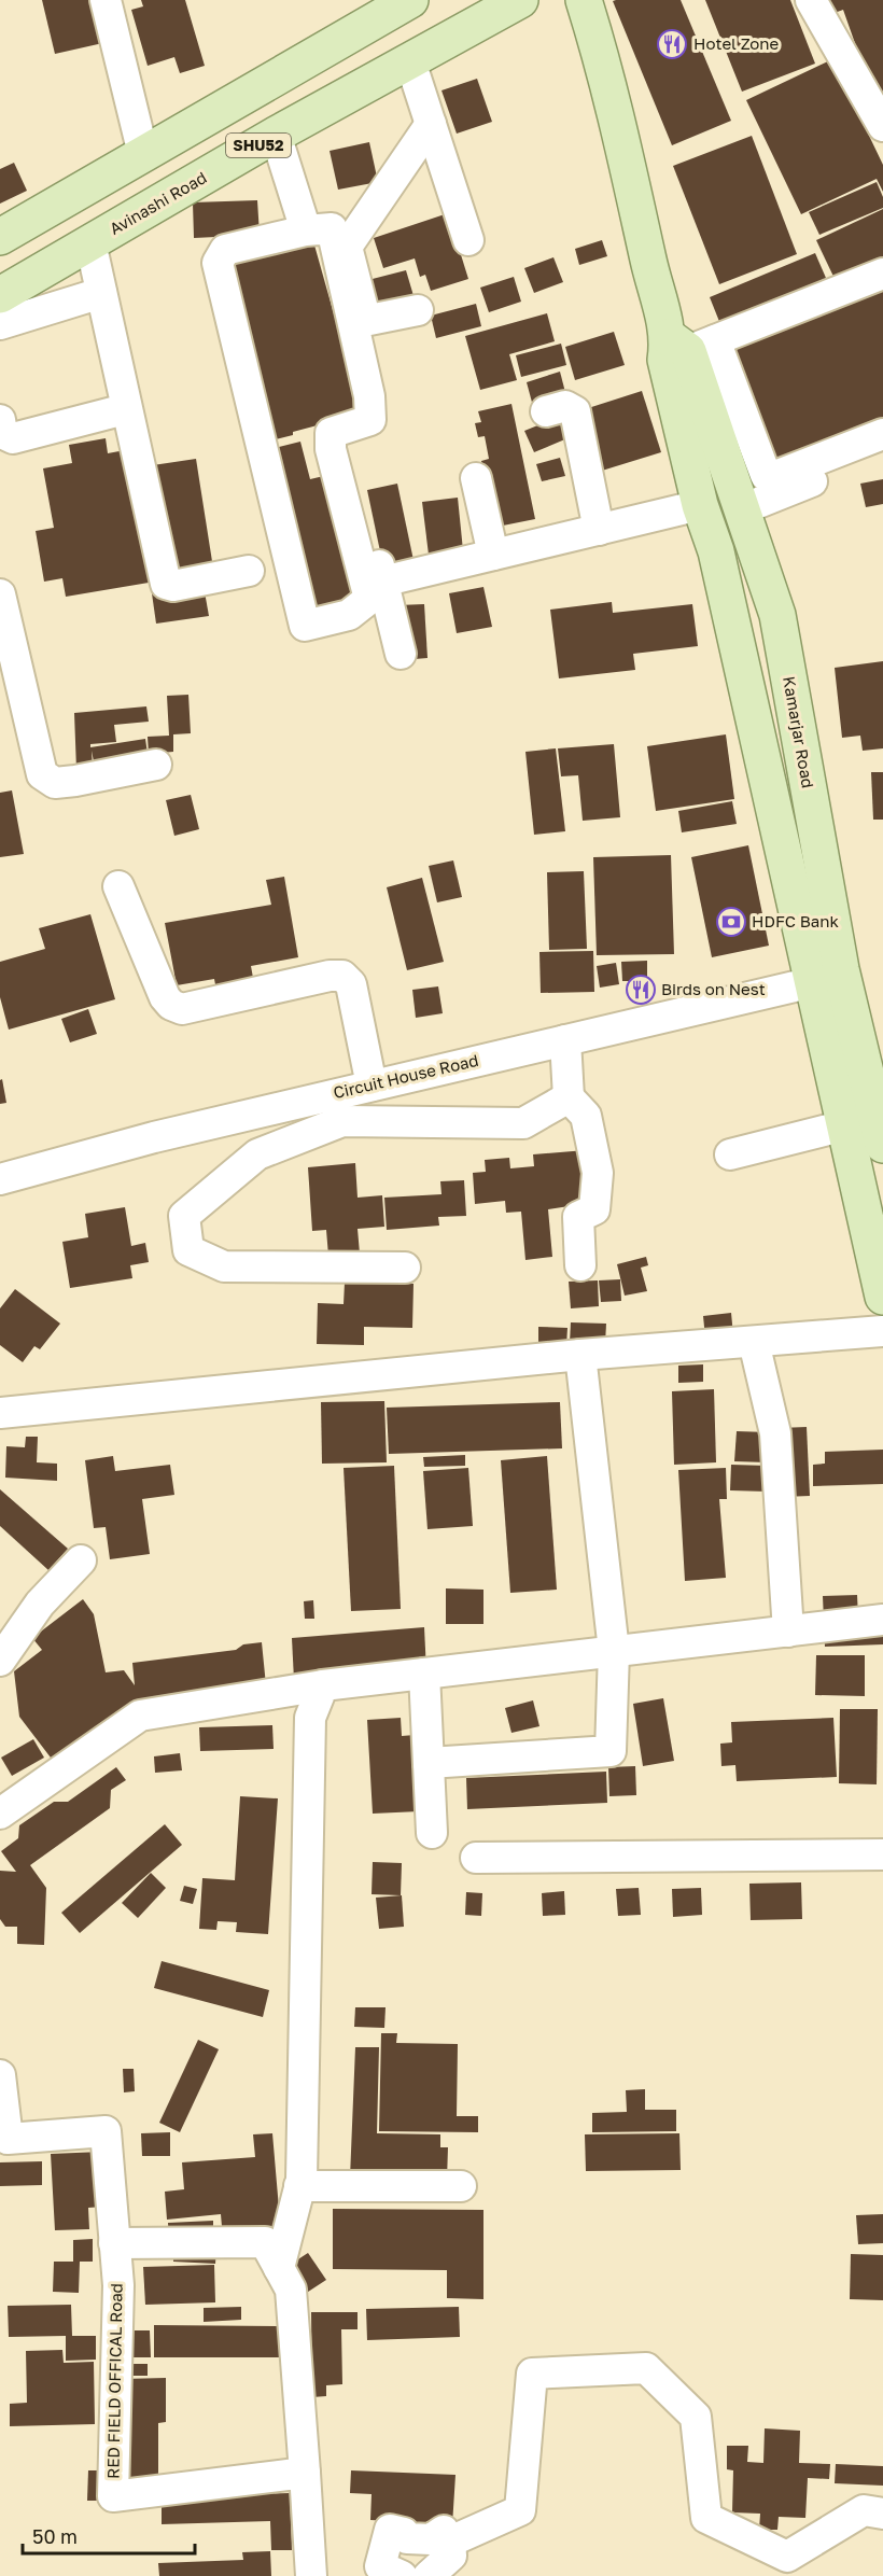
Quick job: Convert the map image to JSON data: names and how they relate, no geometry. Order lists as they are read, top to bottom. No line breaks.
{"streets":{"main road":["SHU52","Avinashi Road","Kamarjar Road"],"street":["Circuit House Road","RED FIELD OFFICAL Road"]},"crossings":[["Kamarjar Road","Circuit House Road"]],"places":{"restaurant":["Hotel Zone","Birds on Nest"],"bank":["HDFC Bank"]},"scale_bar":"50 m"}
